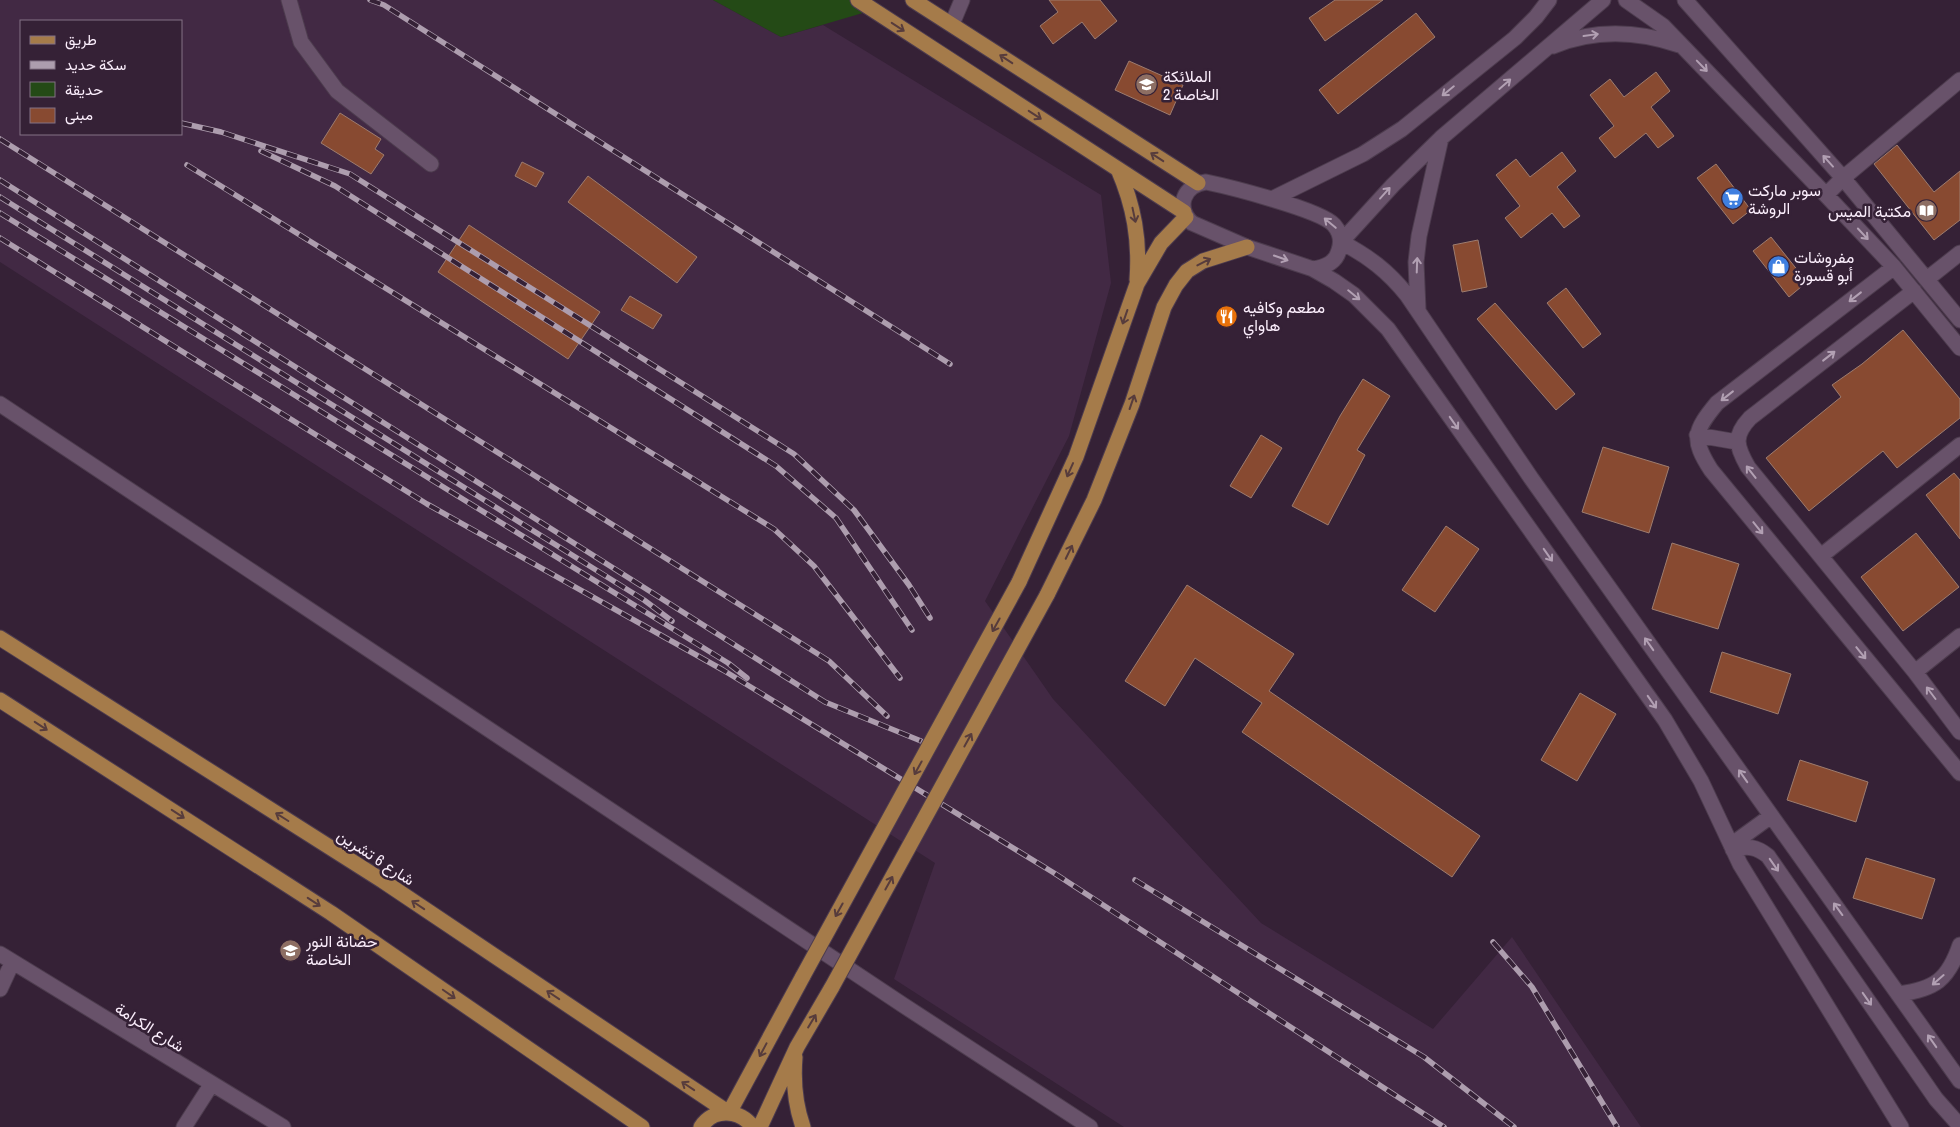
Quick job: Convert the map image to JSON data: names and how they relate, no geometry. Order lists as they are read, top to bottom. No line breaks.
{"streets":{"main road":["شارع 6 تشرين"],"street":["شارع الكرامة"]},"places":{"school or university":["الملائكة الخاصة 2","حضانة النور الخاصة"],"supermarket":["سوبر ماركت الروشة"],"library":["مكتبة الميس"],"shop":["مفروشات أبو قسورة"],"restaurant":["مطعم وكافيه هاواي"]},"legend":["طريق","سكة حديد","حديقة","مبنى"]}
